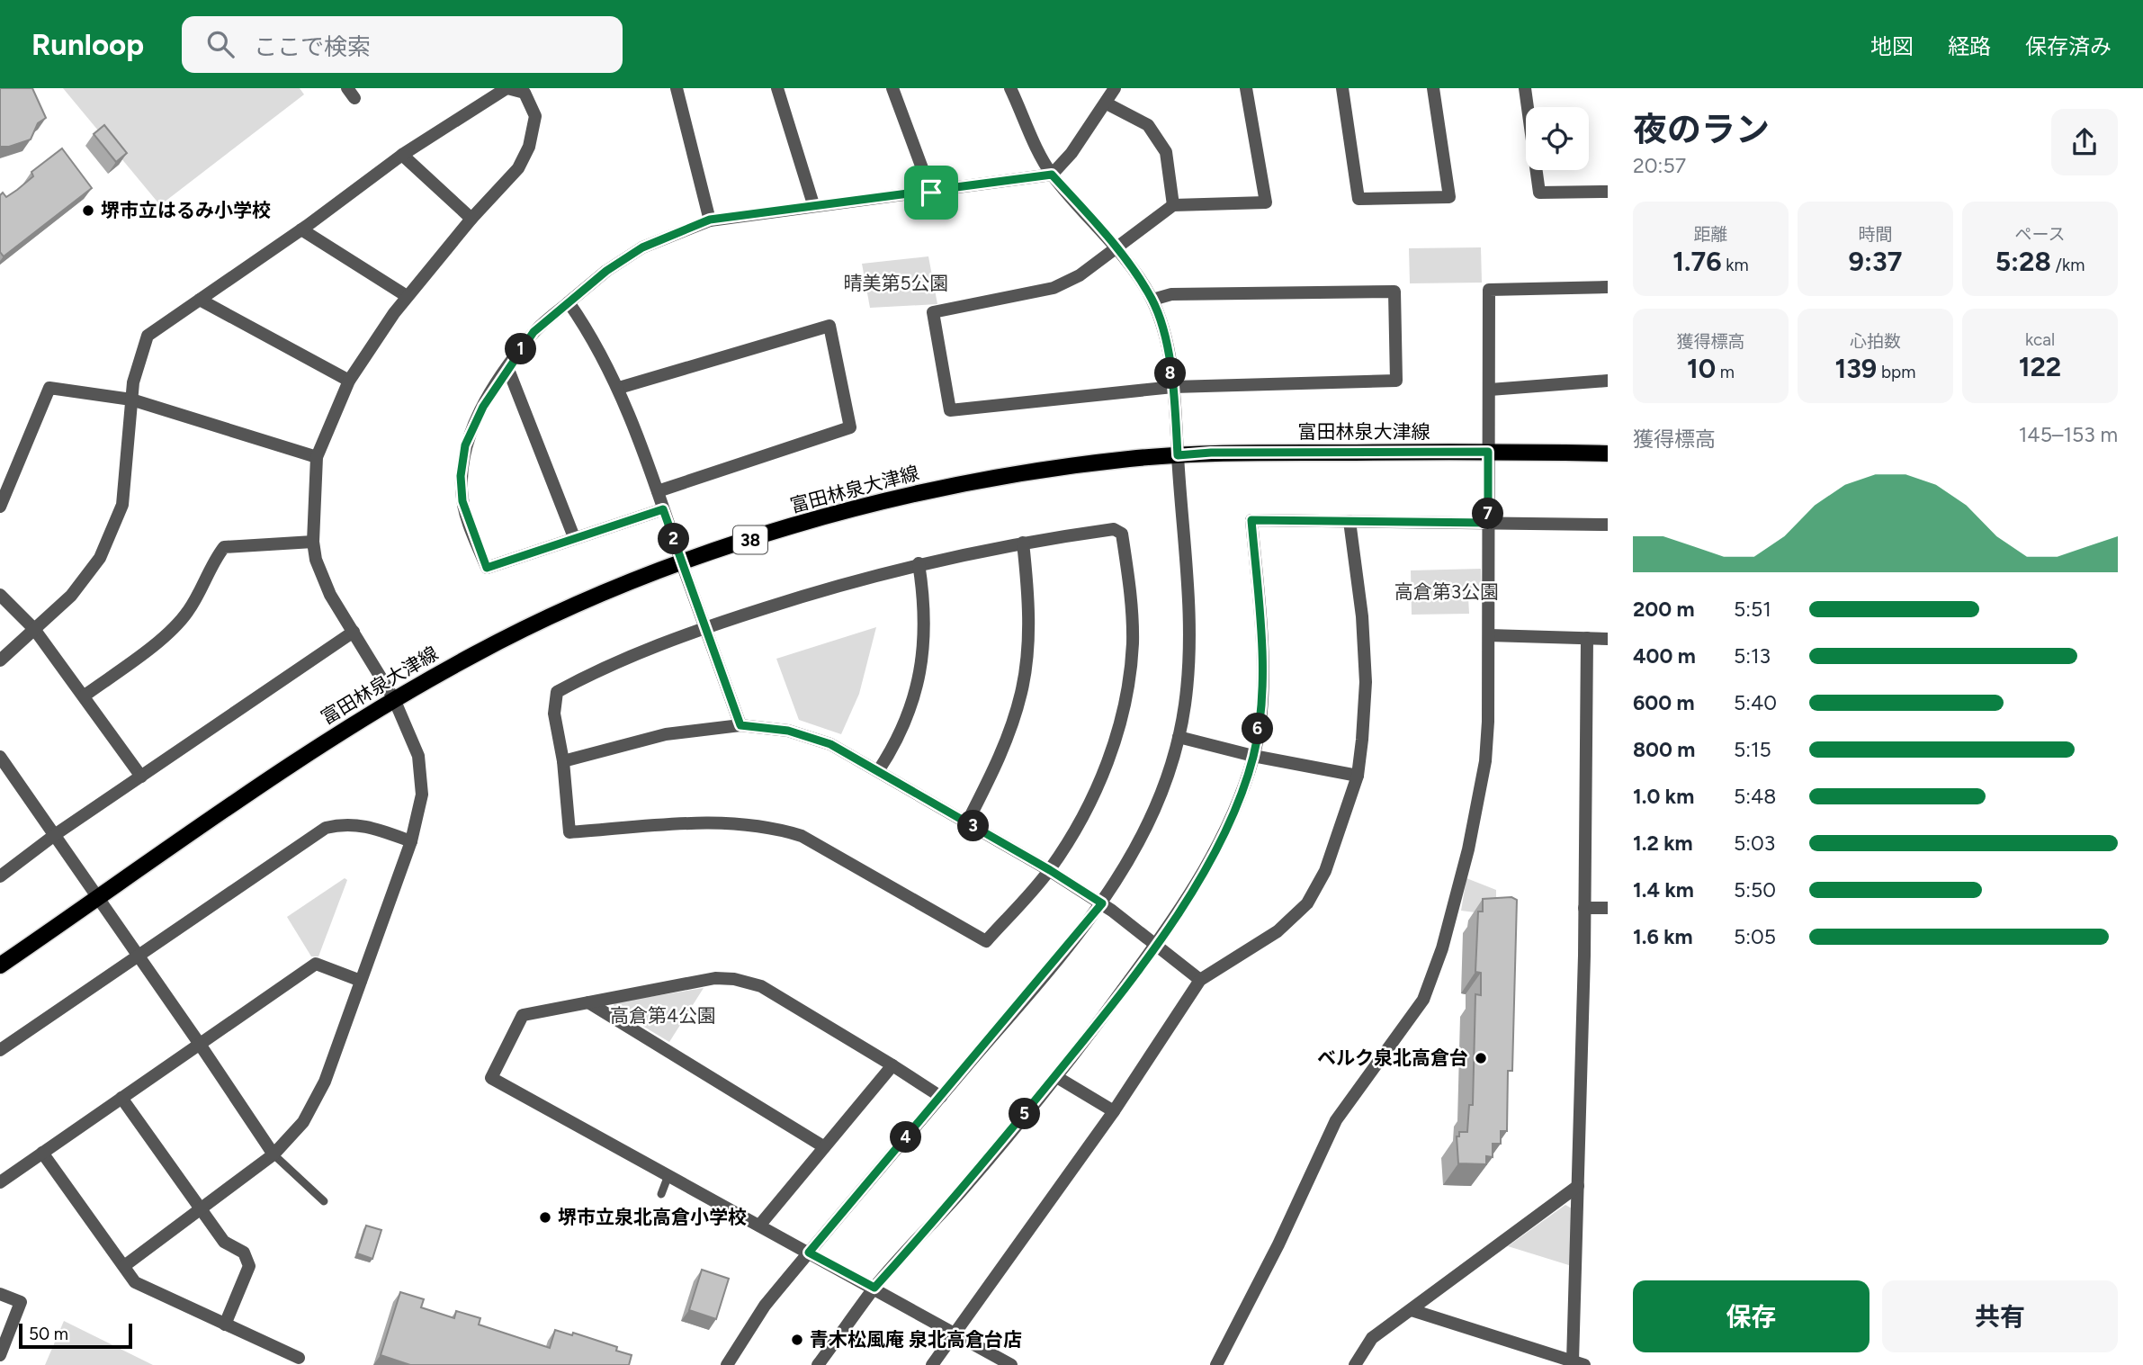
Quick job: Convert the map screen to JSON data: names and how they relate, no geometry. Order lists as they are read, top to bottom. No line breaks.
{"streets":{"main road":["富田林泉大津線","38"]},"parks":["晴美第5公園","高倉第3公園","高倉第4公園"],"places":["堺市立はるみ小学校","ベルク泉北高倉台","堺市立泉北高倉小学校","青木松風庵 泉北高倉台店"],"scale_bar":"50 m","page":{"header":"Runloop","search":"ここで検索","nav":["地図","経路","保存済み"],"heading":["夜のラン","20:57"],"stats":[["距離","1.76 km"],["時間","9:37"],["ペース","5:28 /km"],["獲得標高","10 m"],["心拍数","139 bpm"],["kcal","122"]],"pins":["1","8","7","2","6","3","5","4"],"chart":["獲得標高","145–153 m"],"list":[{"name":"200 m","note":"5:51"},{"name":"400 m","note":"5:13"},{"name":"600 m","note":"5:40"},{"name":"800 m","note":"5:15"},{"name":"1.0 km","note":"5:48"},{"name":"1.2 km","note":"5:03"},{"name":"1.4 km","note":"5:50"},{"name":"1.6 km","note":"5:05"}],"buttons":["保存","共有"],"scale":"50 m"}}
